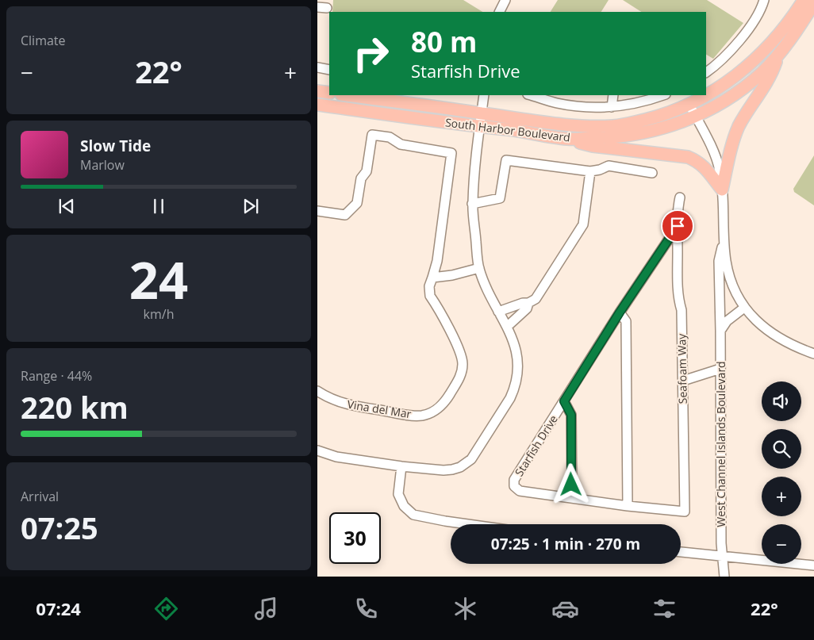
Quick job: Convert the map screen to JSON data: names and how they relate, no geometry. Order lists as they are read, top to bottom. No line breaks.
{"streets":{"main road":["South Harbor Boulevard"],"street":["Seafoam Way","Vina del Mar","West Channel Islands Boulevard","Starfish Drive"]},"crossings":[["South Harbor Boulevard","West Channel Islands Boulevard"],["Seafoam Way","Starfish Drive"]],"page":{"tile":["Climate",["24","km/h"],["Range · 44%","220 km"],["Arrival","07:25"]],"turn":["80 m","Starfish Drive"],"heat":["−","22°","+"],"song":["Slow Tide","Marlow"],"map_buttons":["+","−"],"limit":"30","trip":"07:25 · 1 min · 270 m","tabs":["07:24","22°"]}}
